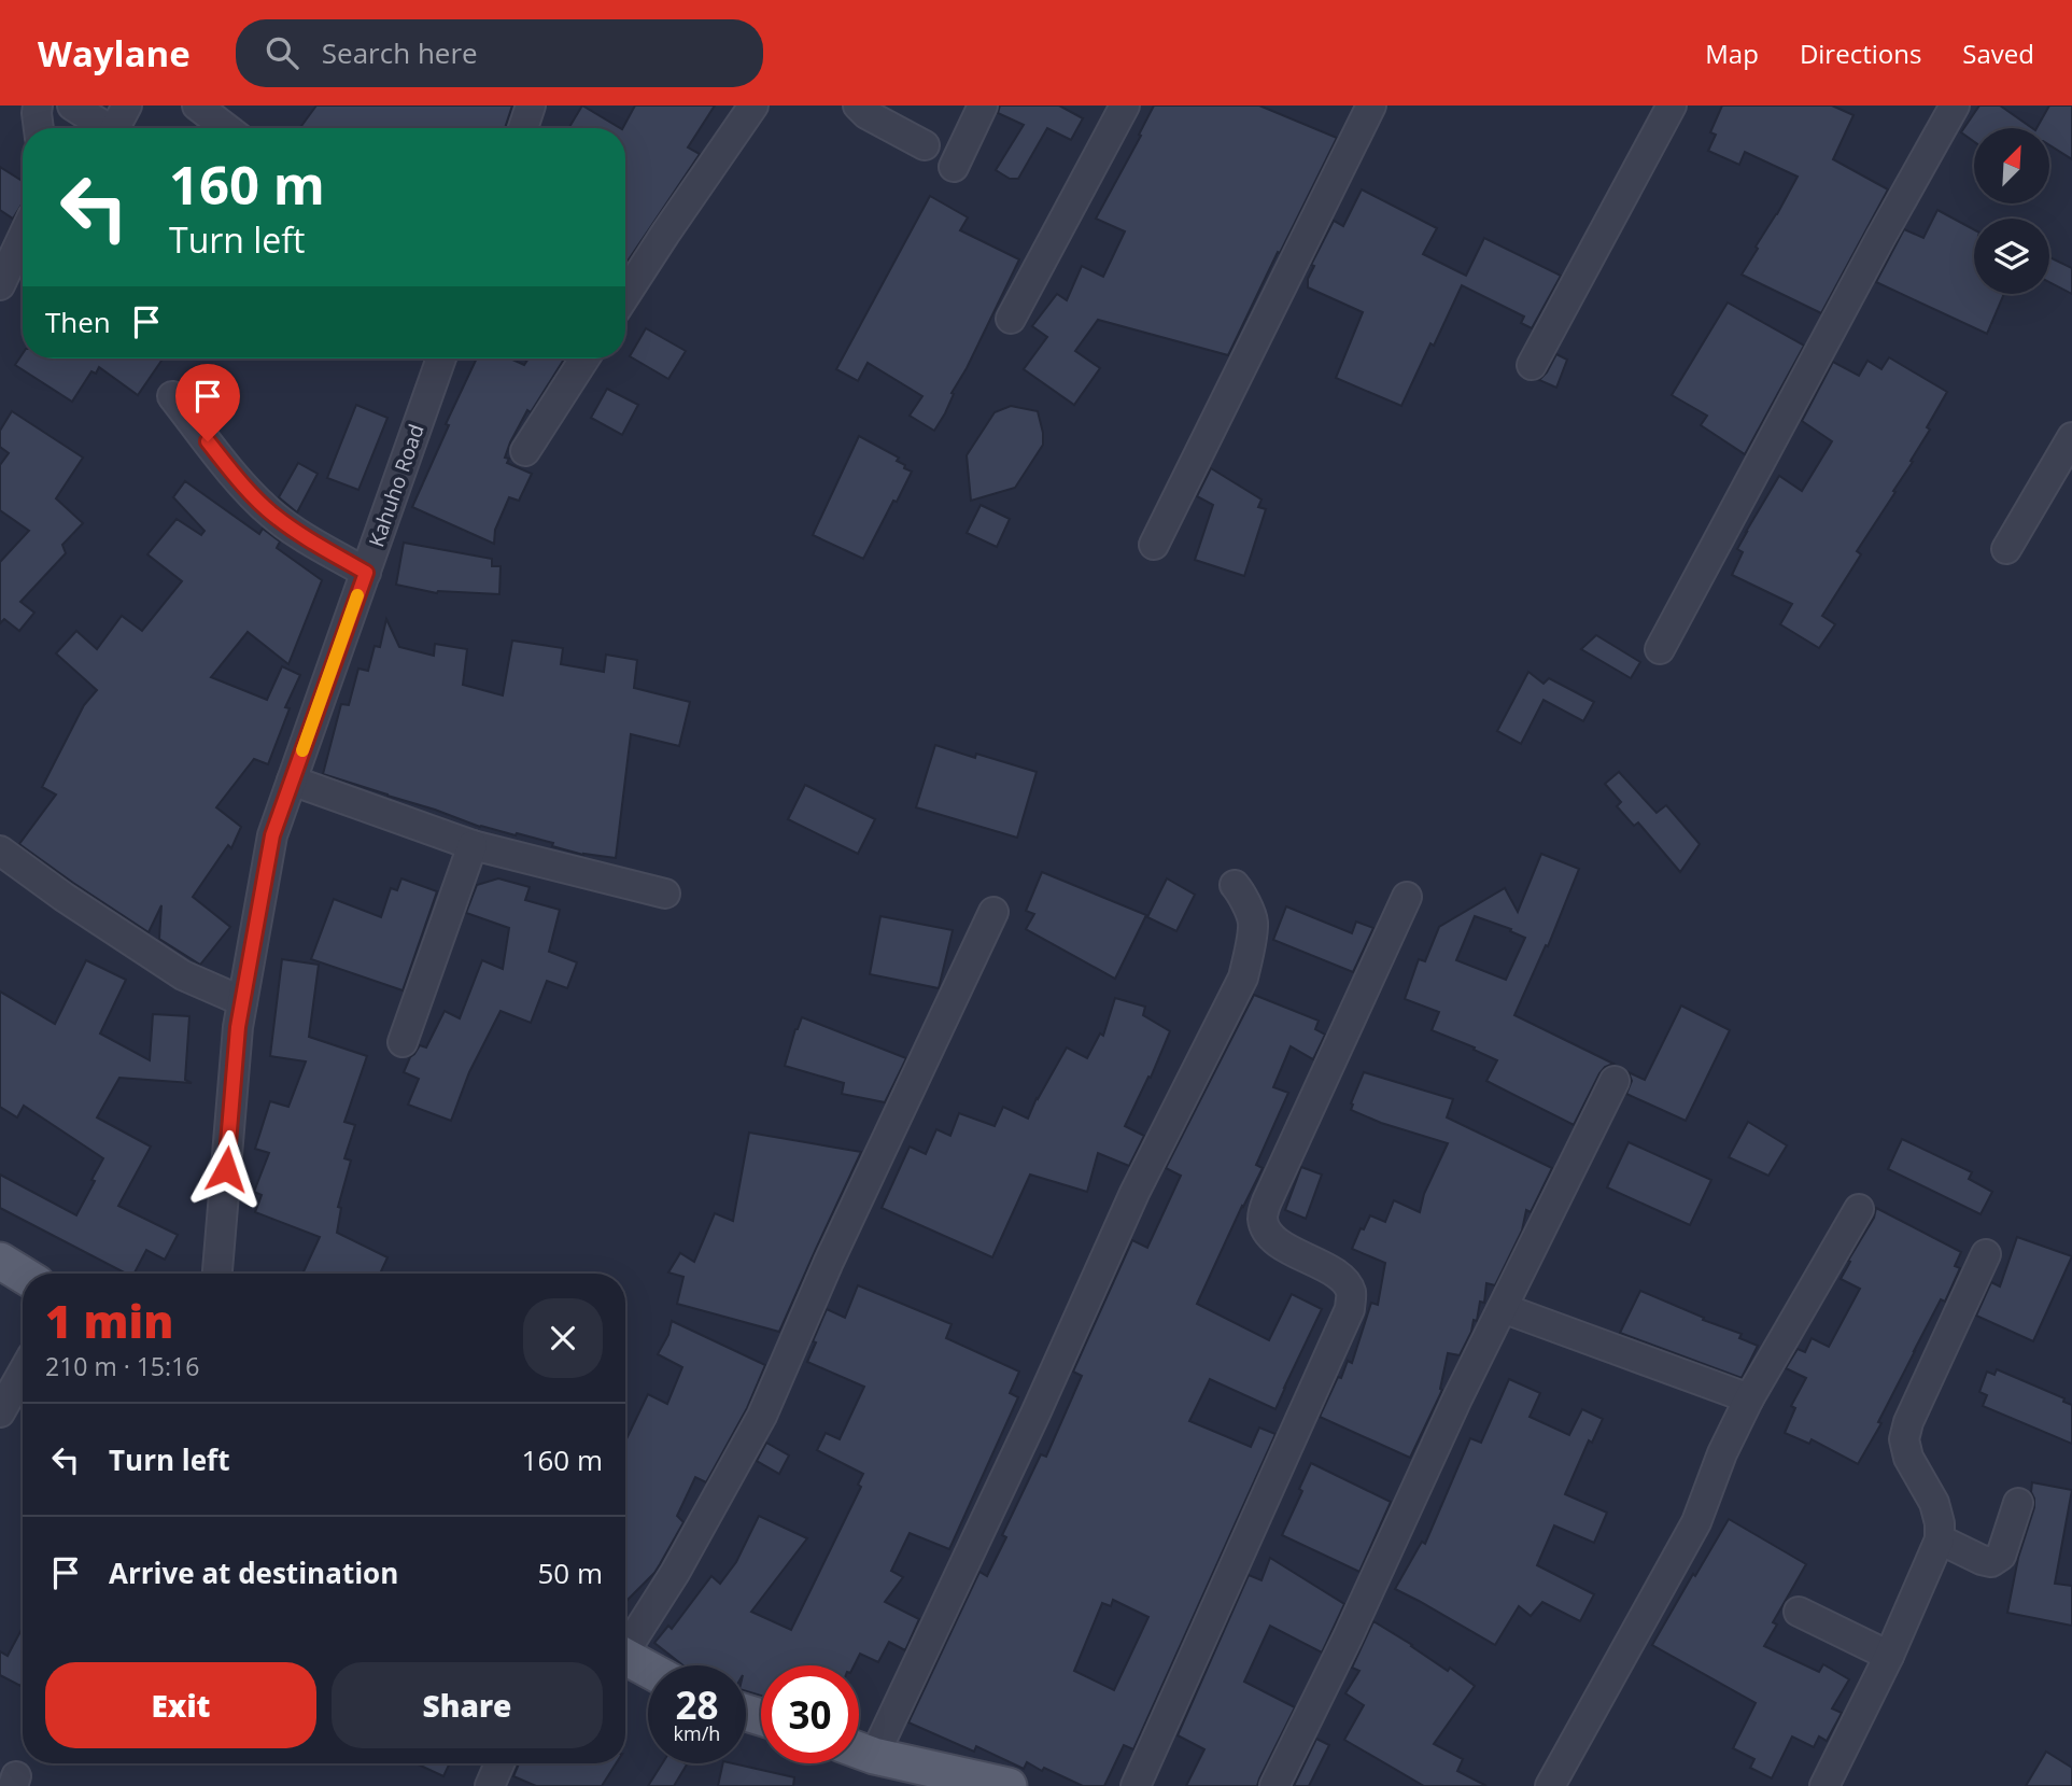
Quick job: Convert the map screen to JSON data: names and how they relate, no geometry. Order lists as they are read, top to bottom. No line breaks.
{"streets":{"street":["Kahuho Road"]},"north":"top right","page":{"header":"Waylane","search":"Search here","nav":["Map","Directions","Saved"],"turn":["160 m","Turn left"],"then":"Then","heading":["1 min","210 m · 15:16"],"list":[{"name":"Turn left","value":"160 m"},{"name":"Arrive at destination","value":"50 m"}],"buttons":["Exit","Share"],"speed":"28 km/h","limit":"30"}}
